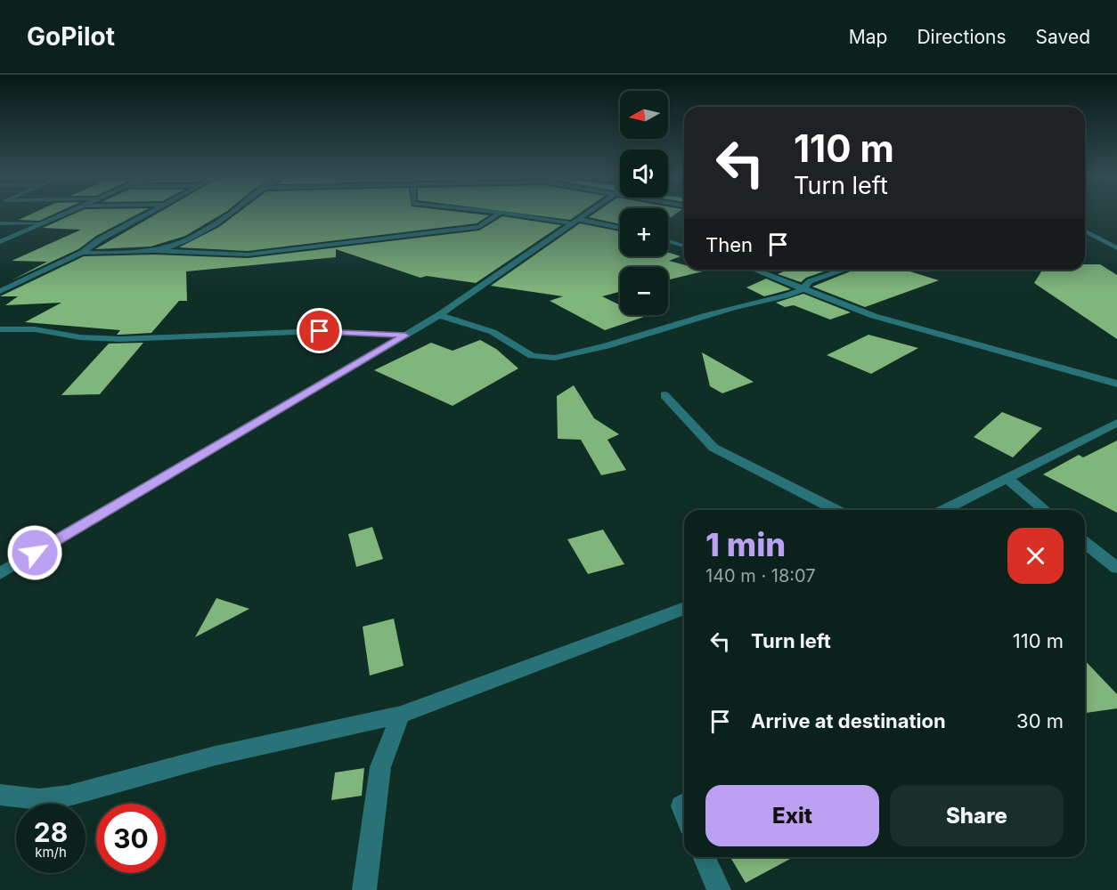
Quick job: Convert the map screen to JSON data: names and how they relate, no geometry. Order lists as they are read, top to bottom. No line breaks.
{"north":"left","page":{"header":"GoPilot","nav":["Map","Directions","Saved"],"map_buttons":["+","−"],"turn":["110 m","Turn left"],"then":"Then","heading":["1 min","140 m · 18:07"],"list":[{"name":"Turn left","value":"110 m"},{"name":"Arrive at destination","value":"30 m"}],"buttons":["Exit","Share"],"speed":"28 km/h","limit":"30"}}
